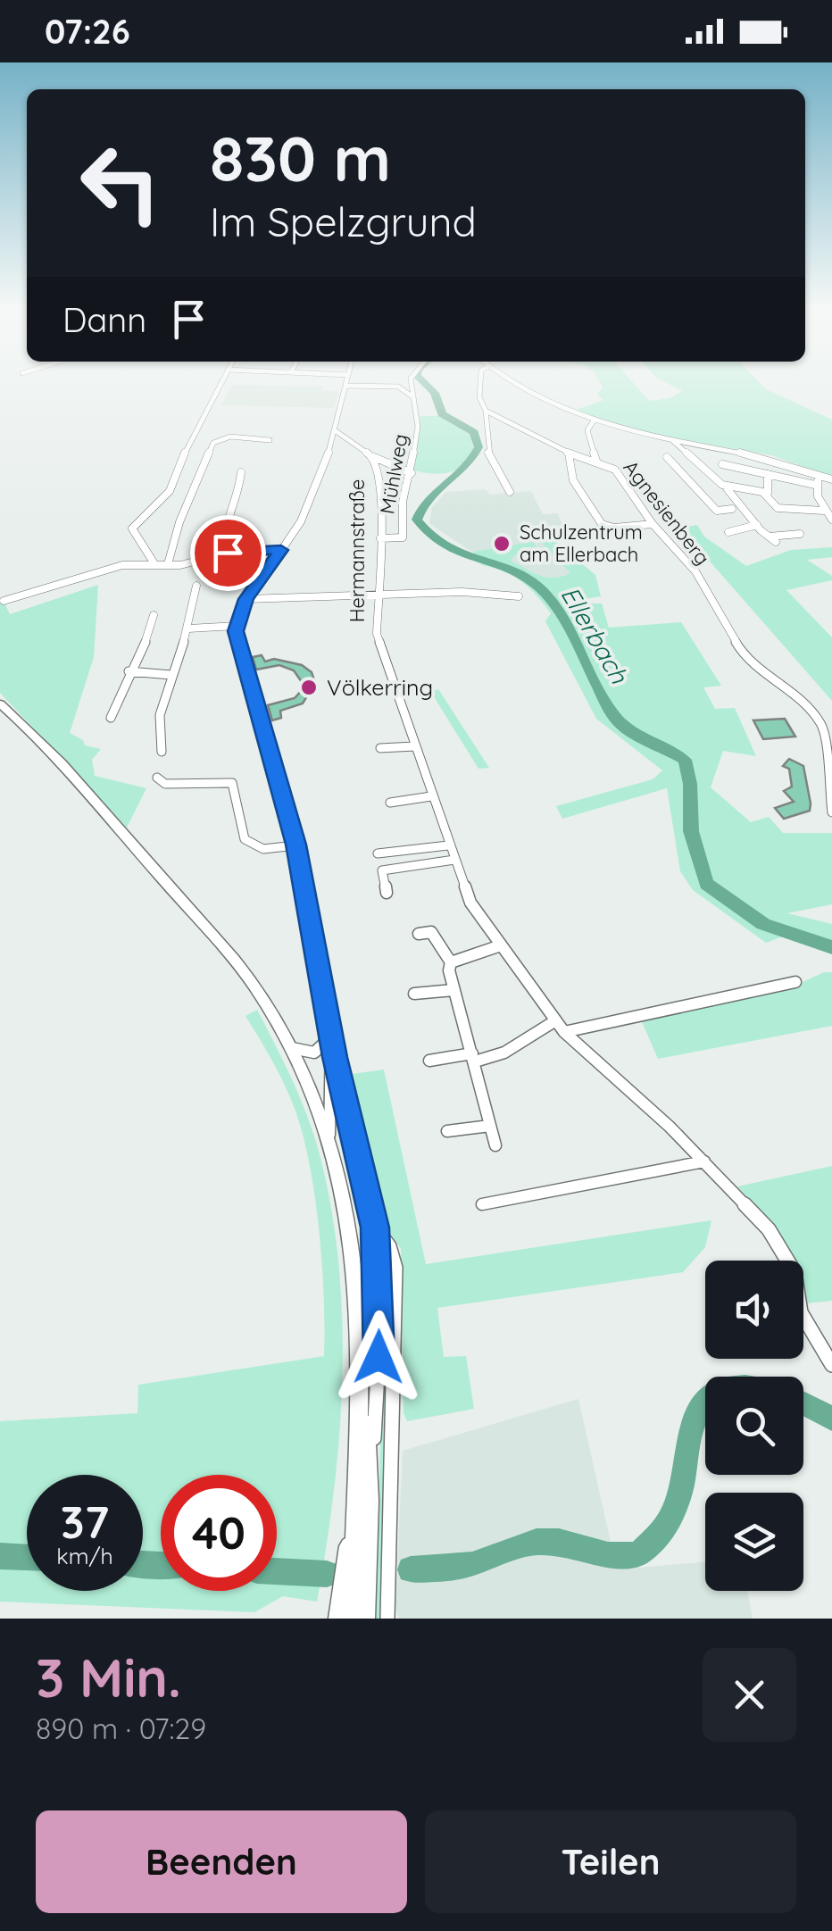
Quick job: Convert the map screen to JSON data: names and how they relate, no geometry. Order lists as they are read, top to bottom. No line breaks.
{"streets":{"street":["Mühlweg","Agnesienberg","Hermannstraße"]},"crossings":[["Mühlweg","Hermannstraße"]],"water":["Ellerbach"],"places":["Schulzentrum am Ellerbach","Völkerring"],"page":{"status":"07:26","turn":["830 m","Im Spelzgrund"],"then":"Dann","speed":"37 km/h","limit":"40","heading":["3 Min.","890 m · 07:29"],"buttons":["Beenden","Teilen"]}}
